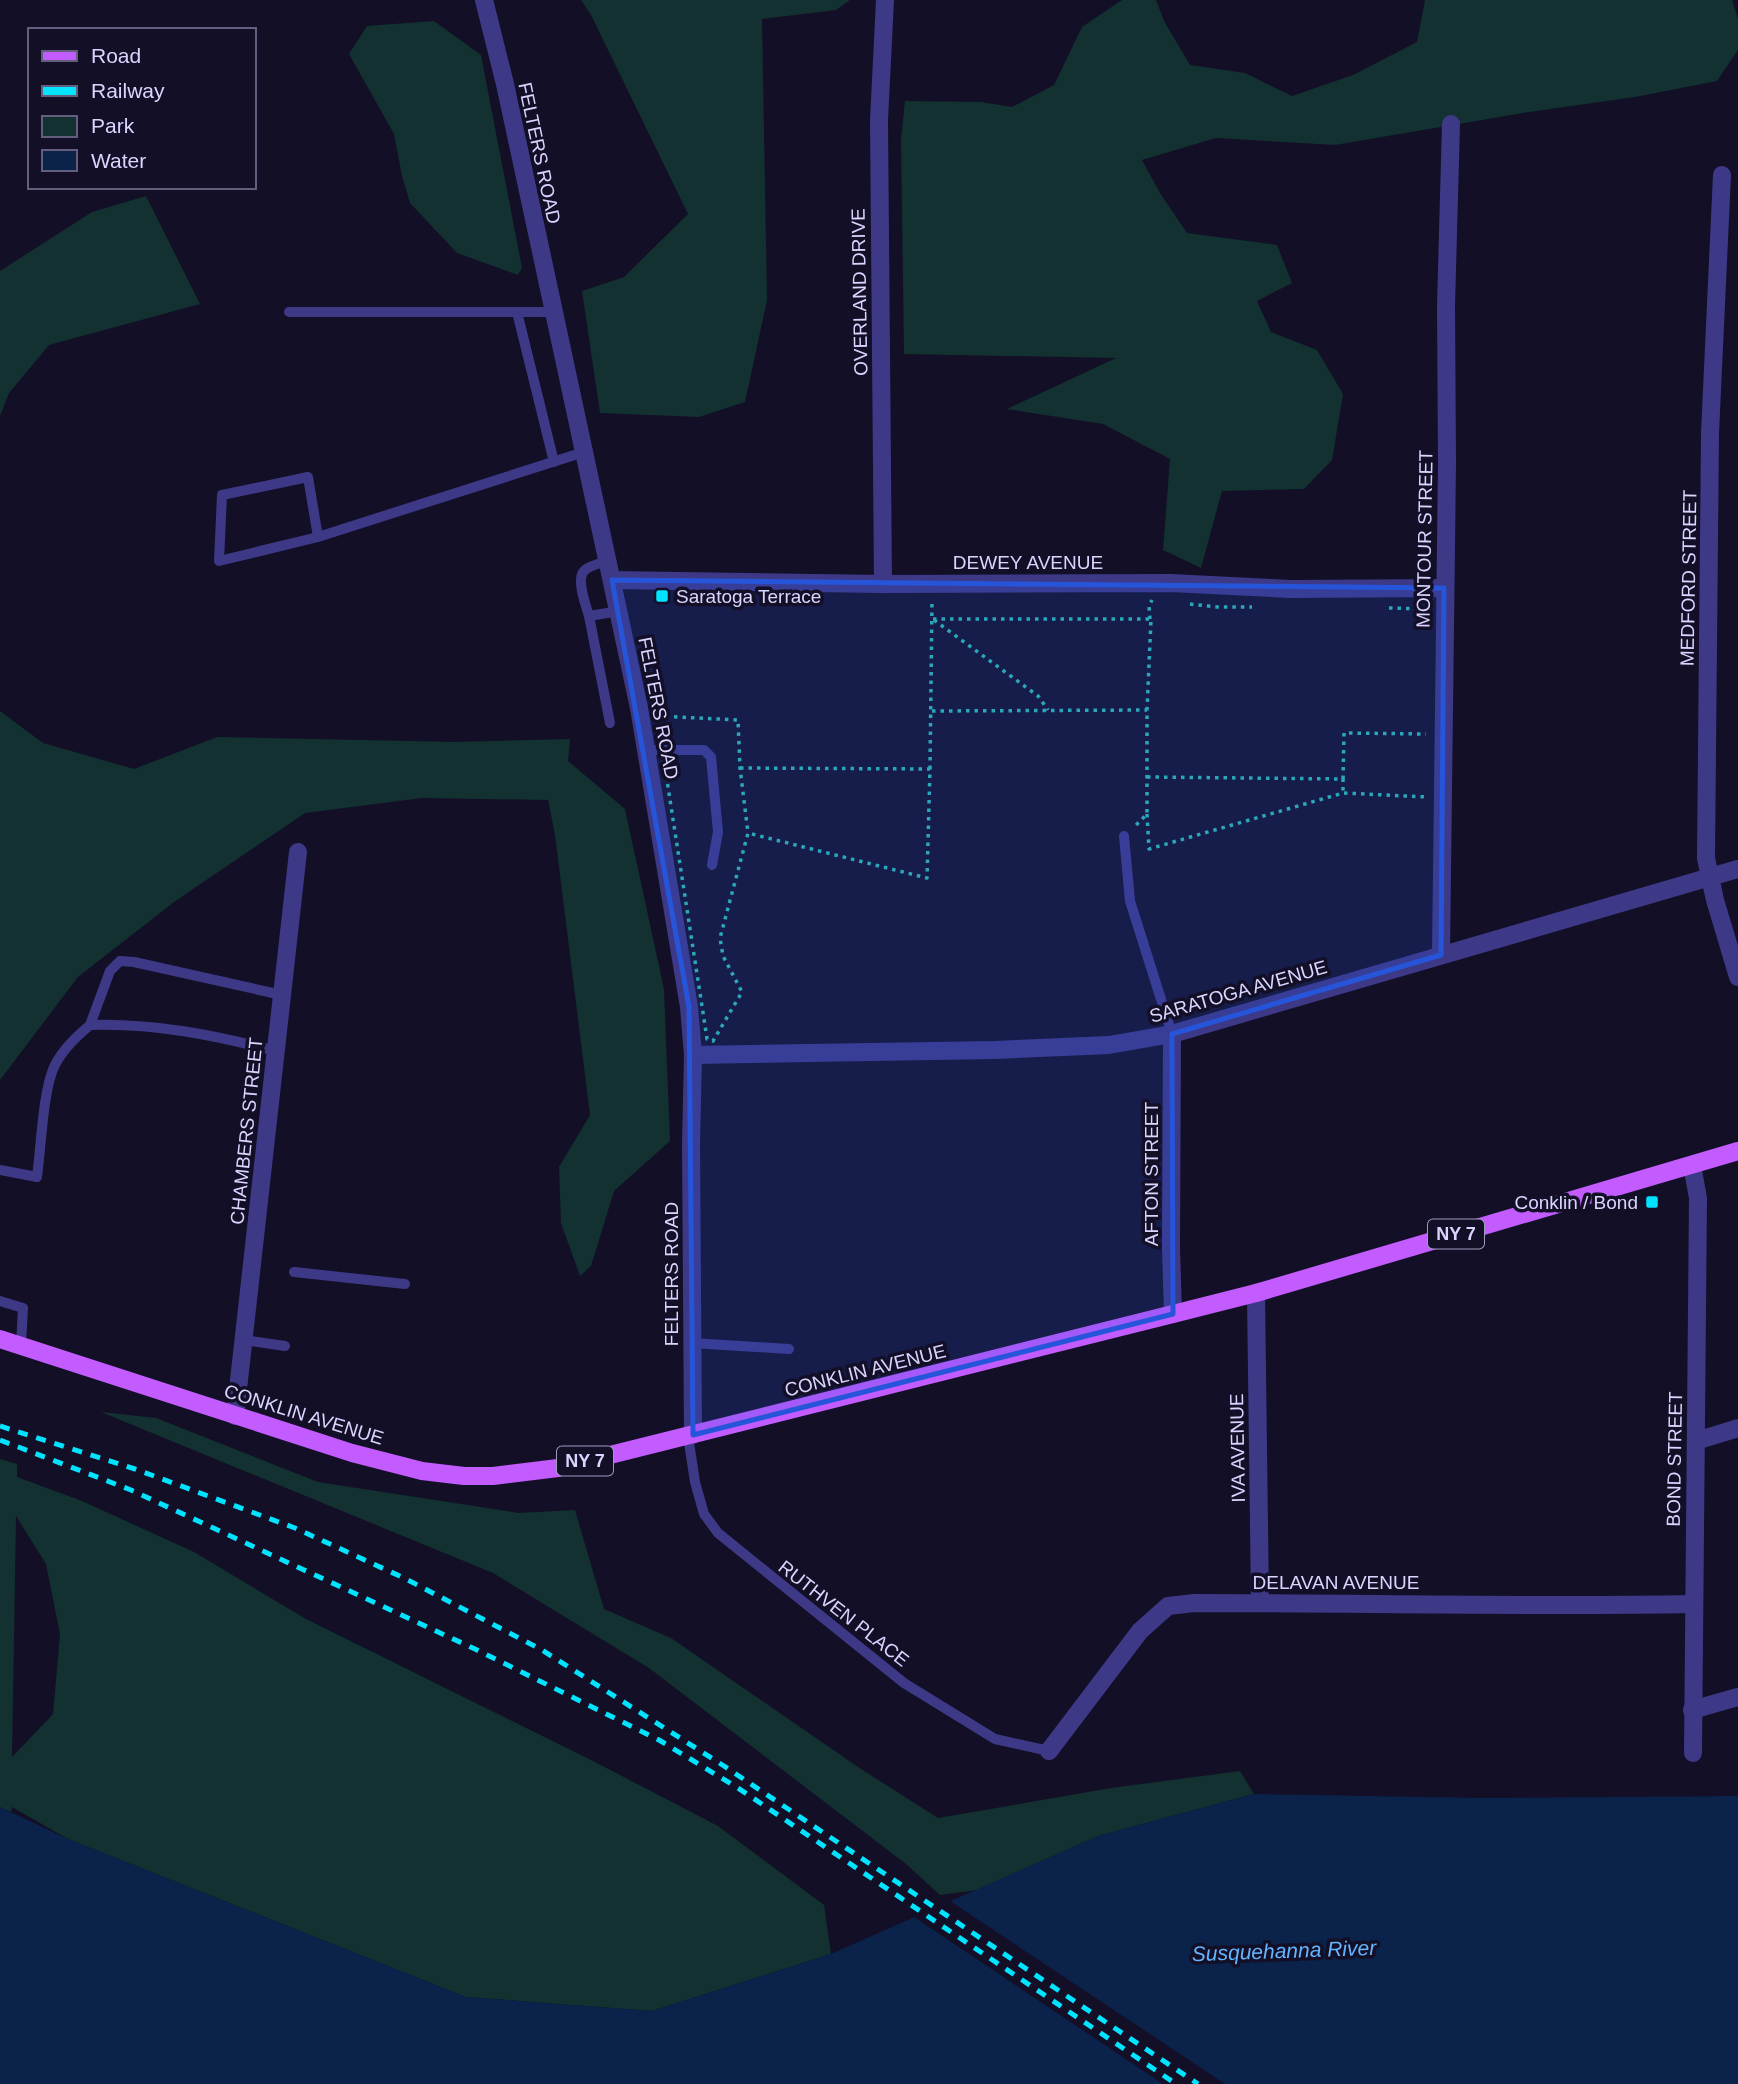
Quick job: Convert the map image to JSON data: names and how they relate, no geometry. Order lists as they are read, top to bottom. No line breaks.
{"streets":{"main road":["NY 7","CONKLIN AVENUE"],"street":["FELTERS ROAD","OVERLAND DRIVE","MONTOUR STREET","DEWEY AVENUE","MEDFORD STREET","SARATOGA AVENUE","CHAMBERS STREET","AFTON STREET","IVA AVENUE","BOND STREET","DELAVAN AVENUE"],"lane":["RUTHVEN PLACE"]},"crossings":[["FELTERS ROAD","DEWEY AVENUE"],["FELTERS ROAD","SARATOGA AVENUE"],["FELTERS ROAD","CONKLIN AVENUE"],["FELTERS ROAD","RUTHVEN PLACE"],["OVERLAND DRIVE","DEWEY AVENUE"],["MONTOUR STREET","DEWEY AVENUE"],["MONTOUR STREET","SARATOGA AVENUE"],["MEDFORD STREET","SARATOGA AVENUE"],["SARATOGA AVENUE","AFTON STREET"],["CHAMBERS STREET","CONKLIN AVENUE"],["AFTON STREET","CONKLIN AVENUE"],["CONKLIN AVENUE","IVA AVENUE"],["CONKLIN AVENUE","BOND STREET"],["CONKLIN AVENUE","RUTHVEN PLACE"],["IVA AVENUE","DELAVAN AVENUE"],["BOND STREET","DELAVAN AVENUE"],["DELAVAN AVENUE","RUTHVEN PLACE"]],"water":["Susquehanna River"],"places":{"transit":["Saratoga Terrace","Conklin / Bond"]},"legend":["Road","Railway","Park","Water"]}
